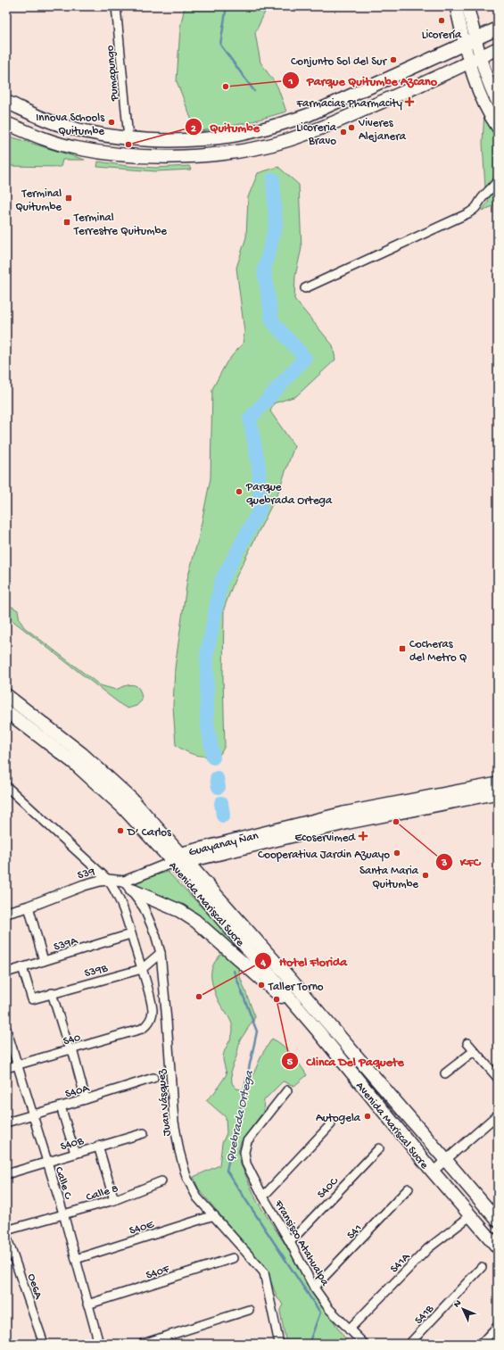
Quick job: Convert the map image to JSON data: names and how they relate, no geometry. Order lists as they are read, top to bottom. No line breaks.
{"streets":{"main road":["Guayanay Ñan","Avenida Mariscal Sucre"],"street":["Pumapungo","S39","S39A","S39B","S40","S40A","Juan Vásquez","S40B","Calle C","S40C","Calle 8","S40E","S41","Fransisco Atahualpa","S41A","S40F","Oe6A","S41B"]},"crossings":[["Guayanay Ñan","S39"],["Guayanay Ñan","Avenida Mariscal Sucre"],["S39","Avenida Mariscal Sucre"],["S39","Juan Vásquez"],["Avenida Mariscal Sucre","S41A"],["S39A","S39B"],["S39B","S40"],["S39B","Juan Vásquez"],["S40","Calle C"],["S40A","Calle C"],["Juan Vásquez","S40E"],["S40B","Calle C"],["Calle C","Calle 8"],["Calle C","S40E"],["Calle C","S40F"],["S40C","Fransisco Atahualpa"],["S41","Fransisco Atahualpa"],["Fransisco Atahualpa","S41A"]],"water":["Quebrada Ortega"],"places":{"other":["Licorería","Conjunto Sol del Sur","Parque Quitumbe Azcano","Innova Schools Quitumbe","Viveres Alejanera","Licoreria Bravo","Quitumbe","Parque quebrada Ortega","KFC","D’ Carlos","Cooperativa Jardin Azuayo","Santa Maria Quitumbe","Taller Torno","Hotel Florida","Clinca Del Paquete","Autogela"],"health":["Farmacias Pharmacity","Ecoservimed"],"transit":["Terminal Quitumbe","Terminal Terrestre Quitumbe","Cocheras del Metro Q"]},"north":"top left"}
